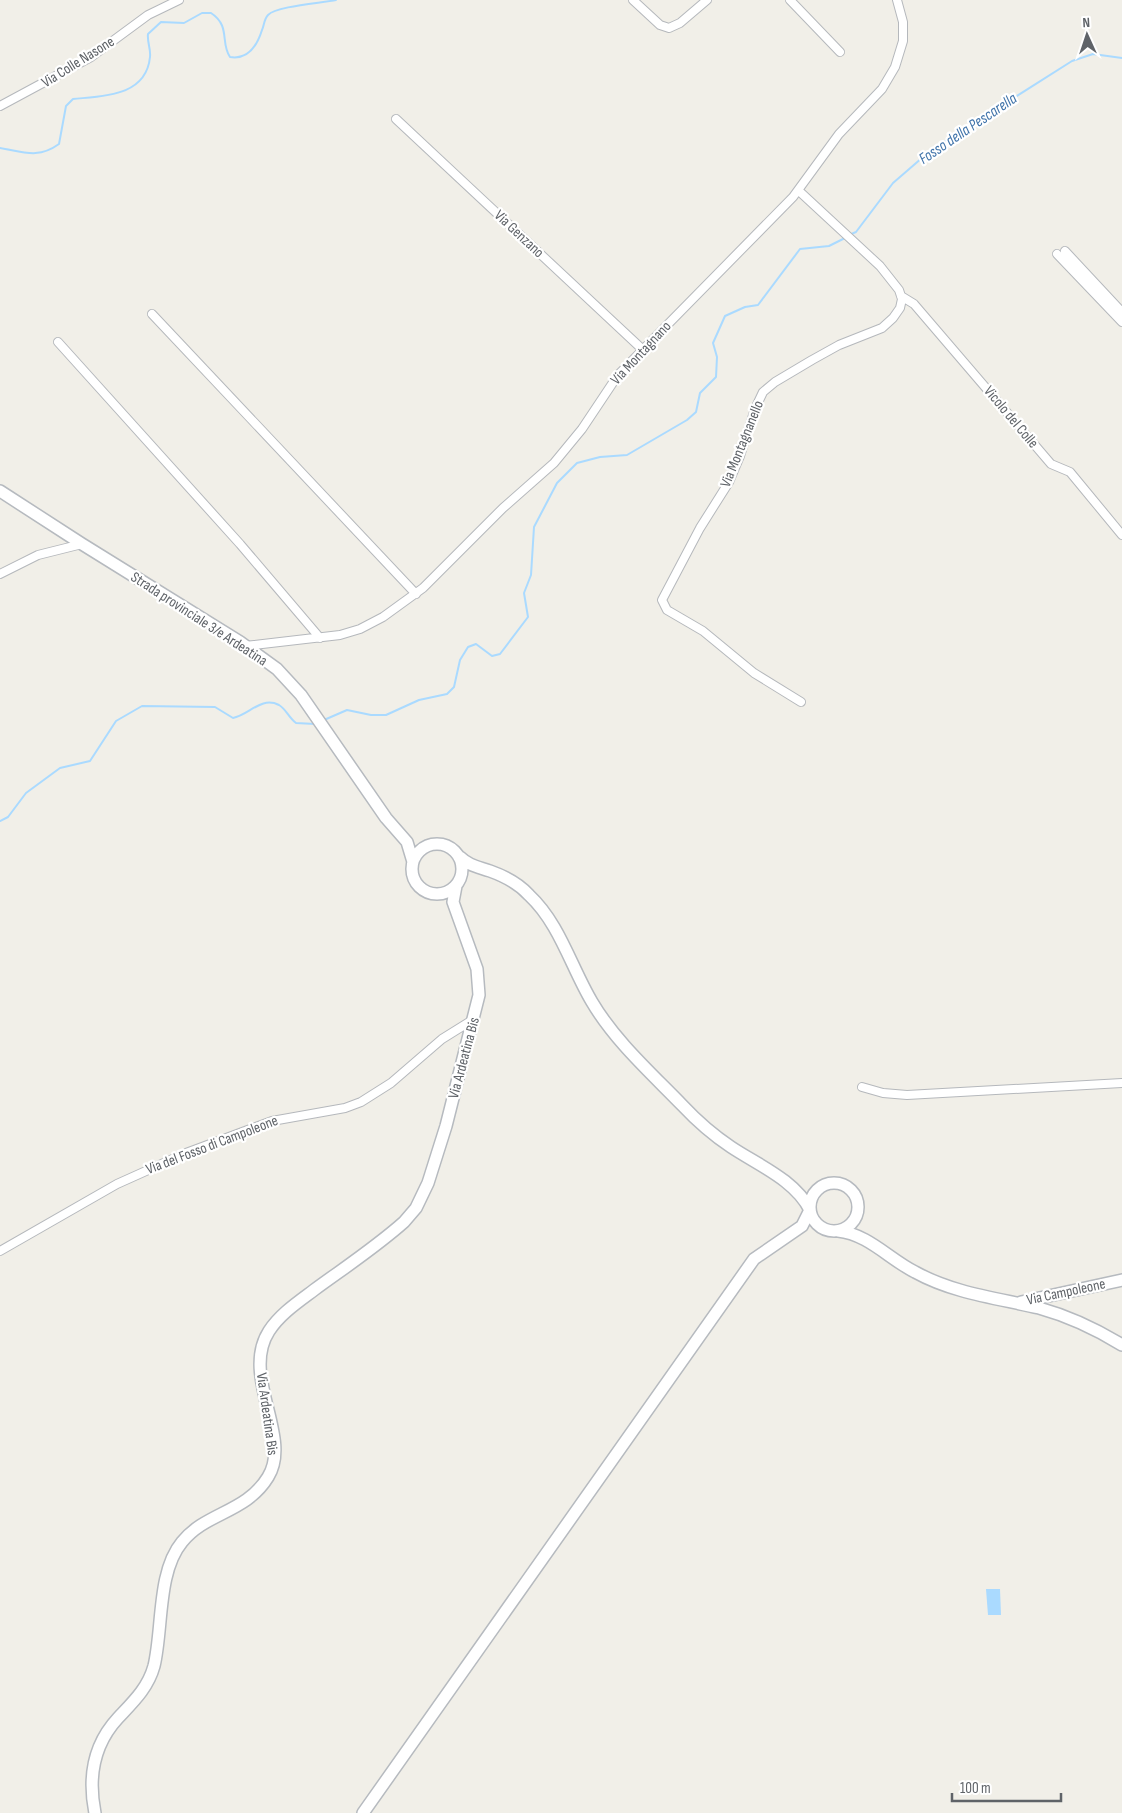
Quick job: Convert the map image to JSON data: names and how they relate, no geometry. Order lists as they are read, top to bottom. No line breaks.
{"streets":{"street":["Via Colle Nasone","Via Genzano","Via Montagnano","Vicolo del Colle","Via Montagnanello","Strada provinciale 3/e Ardeatina","Via Ardeatina Bis","Via del Fosso di Campoleone","Via Campoleone"]},"crossings":[["Via Genzano","Via Montagnano"],["Via Montagnano","Strada provinciale 3/e Ardeatina"],["Vicolo del Colle","Via Montagnanello"],["Strada provinciale 3/e Ardeatina","Via Ardeatina Bis"],["Via Ardeatina Bis","Via del Fosso di Campoleone"]],"water":["Fosso della Pescarella"],"scale_bar":"100 m","north":"top"}
